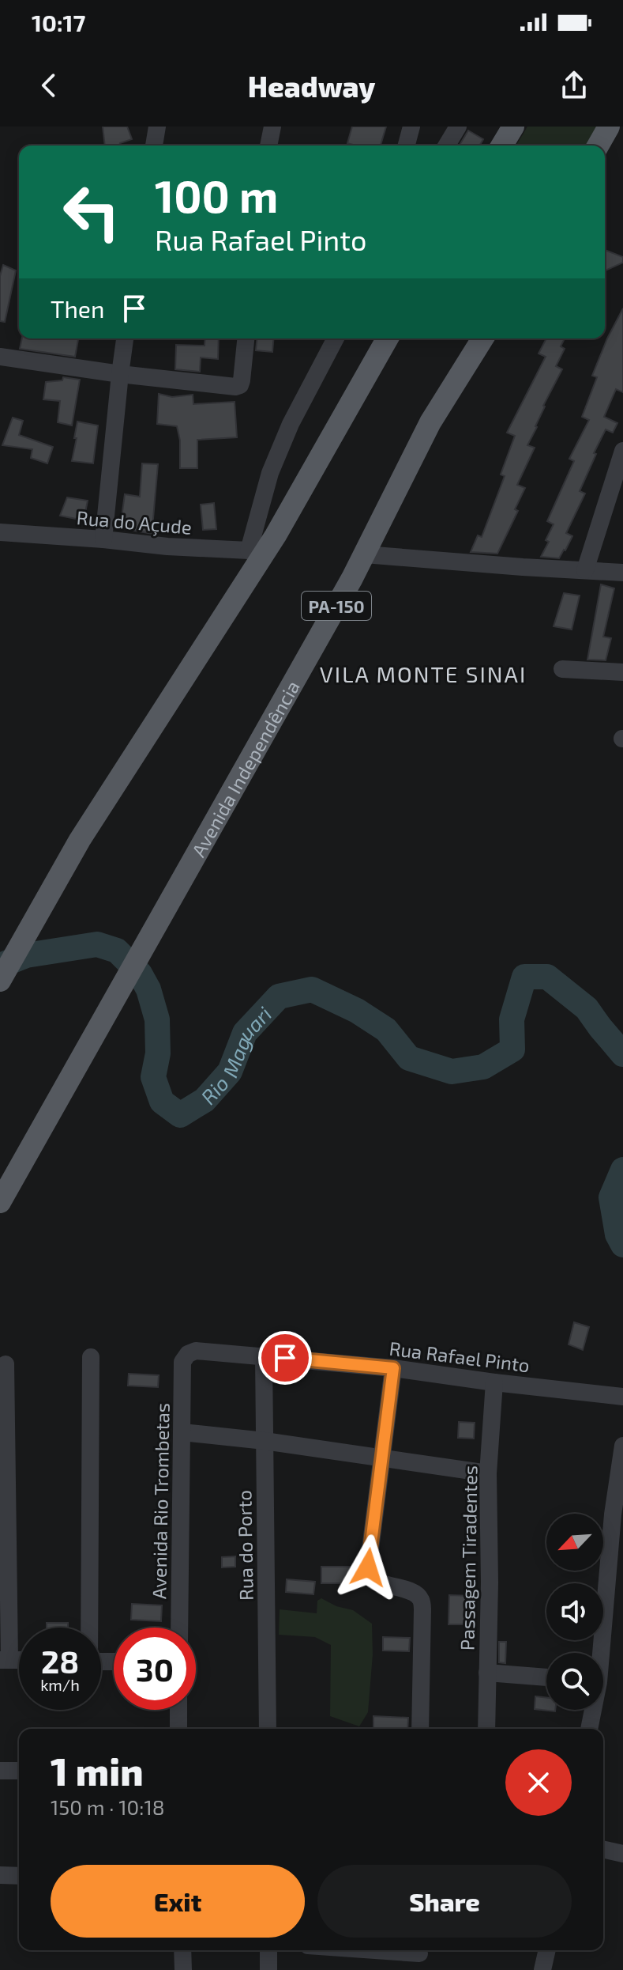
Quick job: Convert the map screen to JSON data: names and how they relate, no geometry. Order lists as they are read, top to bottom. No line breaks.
{"streets":{"main road":["PA-150","Avenida Independência"],"street":["Rua do Açude","Rua Rafael Pinto","Avenida Rio Trombetas","Rua do Porto","Passagem Tiradentes"]},"crossings":[["Rua Rafael Pinto","Avenida Rio Trombetas"],["Rua Rafael Pinto","Rua do Porto"],["Rua Rafael Pinto","Passagem Tiradentes"]],"districts":["VILA MONTE SINAI"],"water":["Rio Maguari"],"north":"bottom left","page":{"status":"10:17","header":"Headway","turn":["100 m","Rua Rafael Pinto"],"then":"Then","speed":"28 km/h","limit":"30","heading":["1 min","150 m · 10:18"],"buttons":["Exit","Share"]}}
